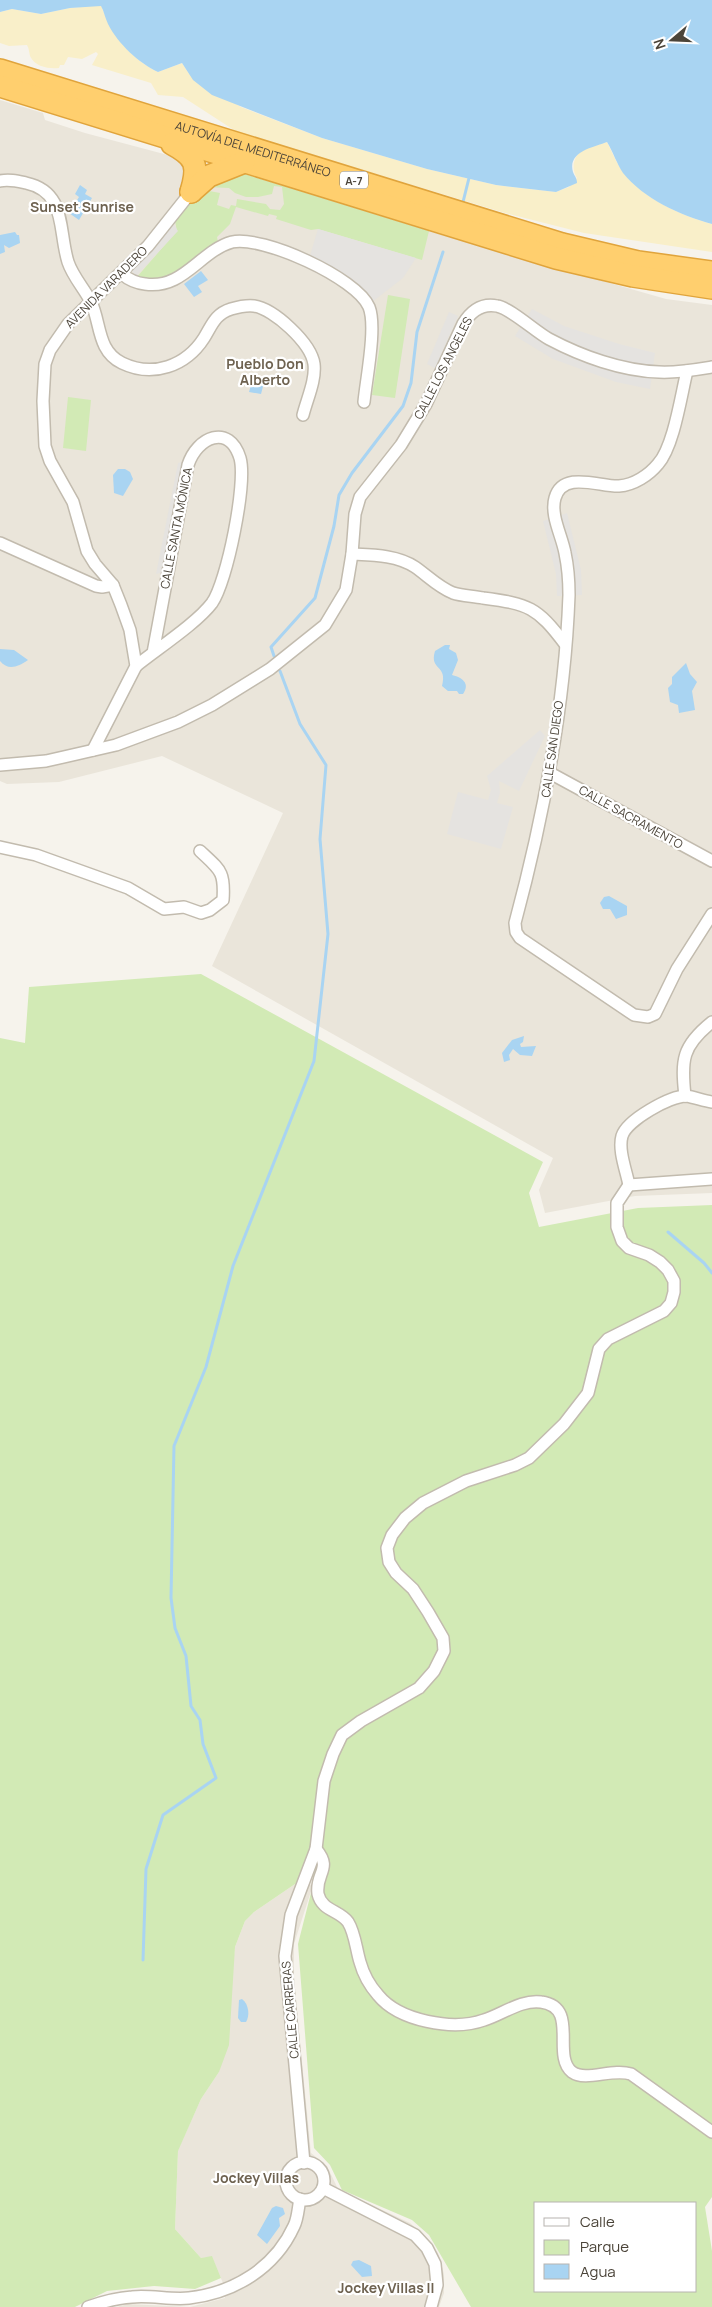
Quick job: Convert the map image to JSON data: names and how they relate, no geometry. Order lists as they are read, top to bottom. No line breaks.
{"streets":{"highway":["AUTOVÍA DEL MEDITERRÁNEO","A-7"],"street":["AVENIDA VARADERO","CALLE LOS ANGELES","CALLE SANTA MÓNICA","CALLE SAN DIEGO","CALLE SACRAMENTO","CALLE CARRERAS"]},"crossings":[["AVENIDA VARADERO","CALLE SANTA MÓNICA"],["CALLE LOS ANGELES","CALLE SAN DIEGO"],["CALLE SAN DIEGO","CALLE SACRAMENTO"]],"districts":["Sunset Sunrise","Pueblo Don Alberto","Jockey Villas","Jockey Villas II"],"legend":["Calle","Parque","Agua"],"north":"left"}
